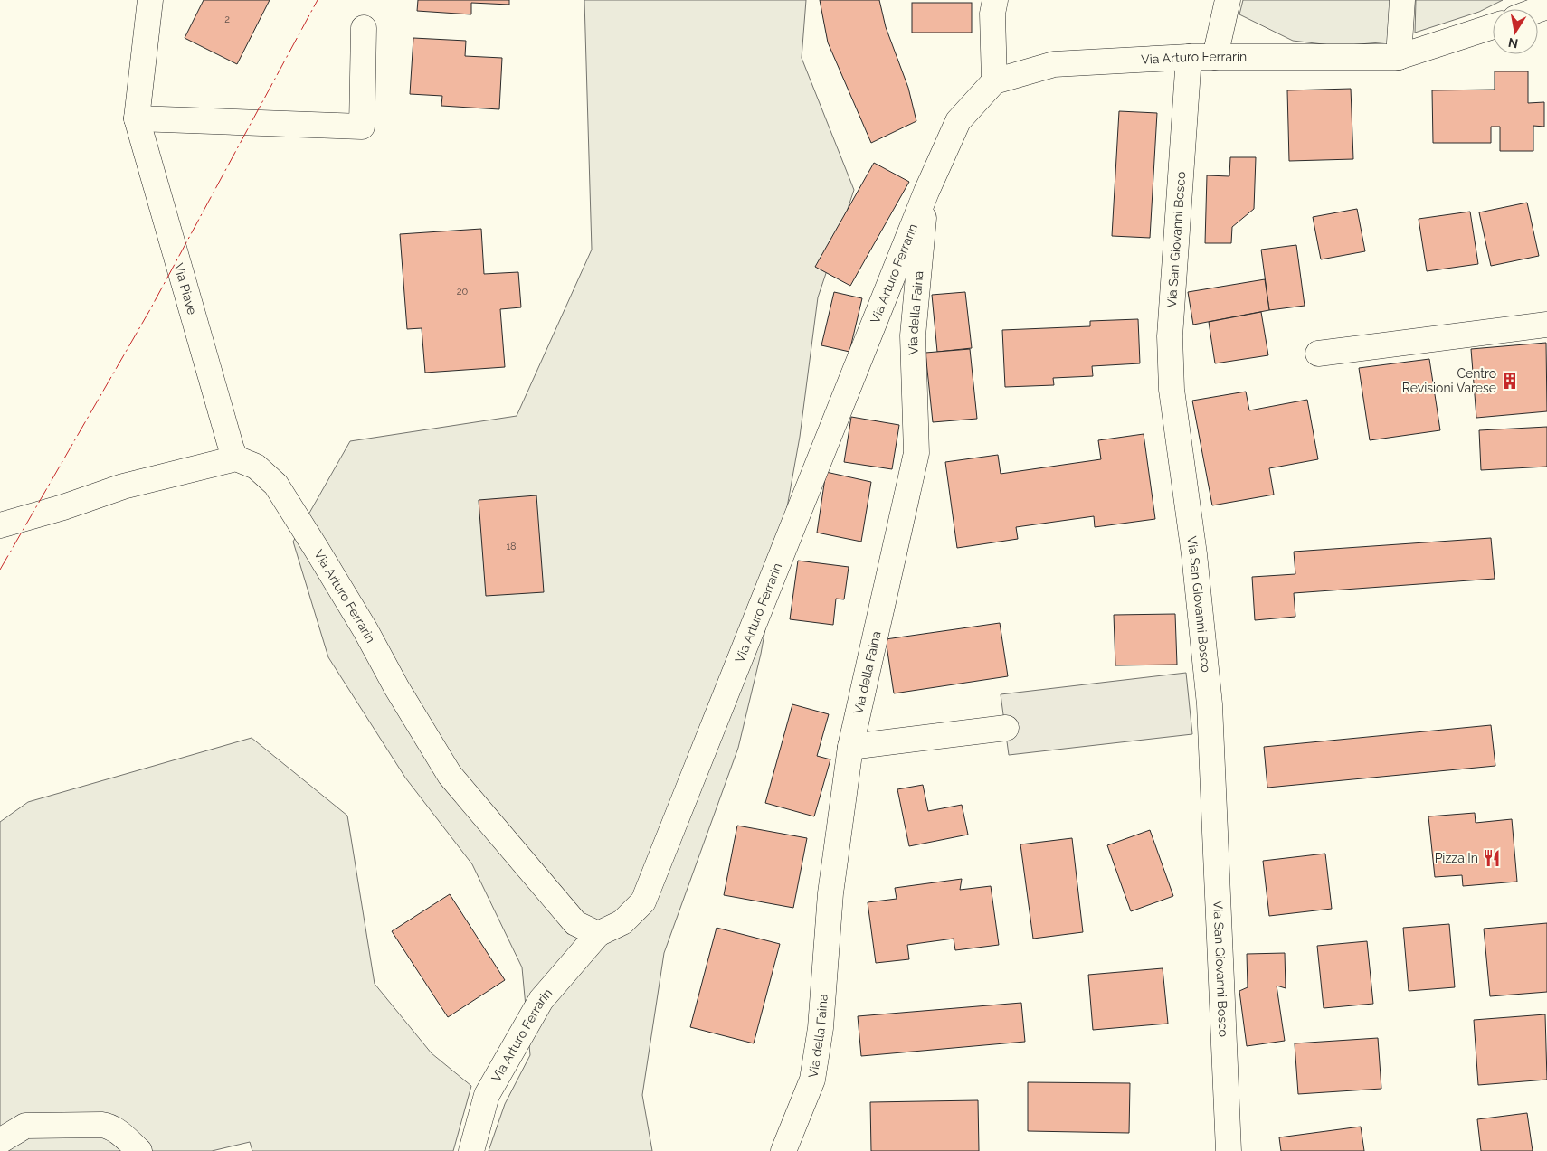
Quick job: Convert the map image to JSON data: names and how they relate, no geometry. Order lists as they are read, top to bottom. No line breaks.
{"streets":{"street":["Via Arturo Ferrarin","Via San Giovanni Bosco","Via Piave","Via della Faina"]},"crossings":[["Via Arturo Ferrarin","Via San Giovanni Bosco"],["Via Arturo Ferrarin","Via Piave"],["Via Arturo Ferrarin","Via della Faina"]],"places":{"building":["Centro Revisioni Varese"],"restaurant":["Pizza In"]},"house_numbers":["2","20","18"],"north":"bottom"}
